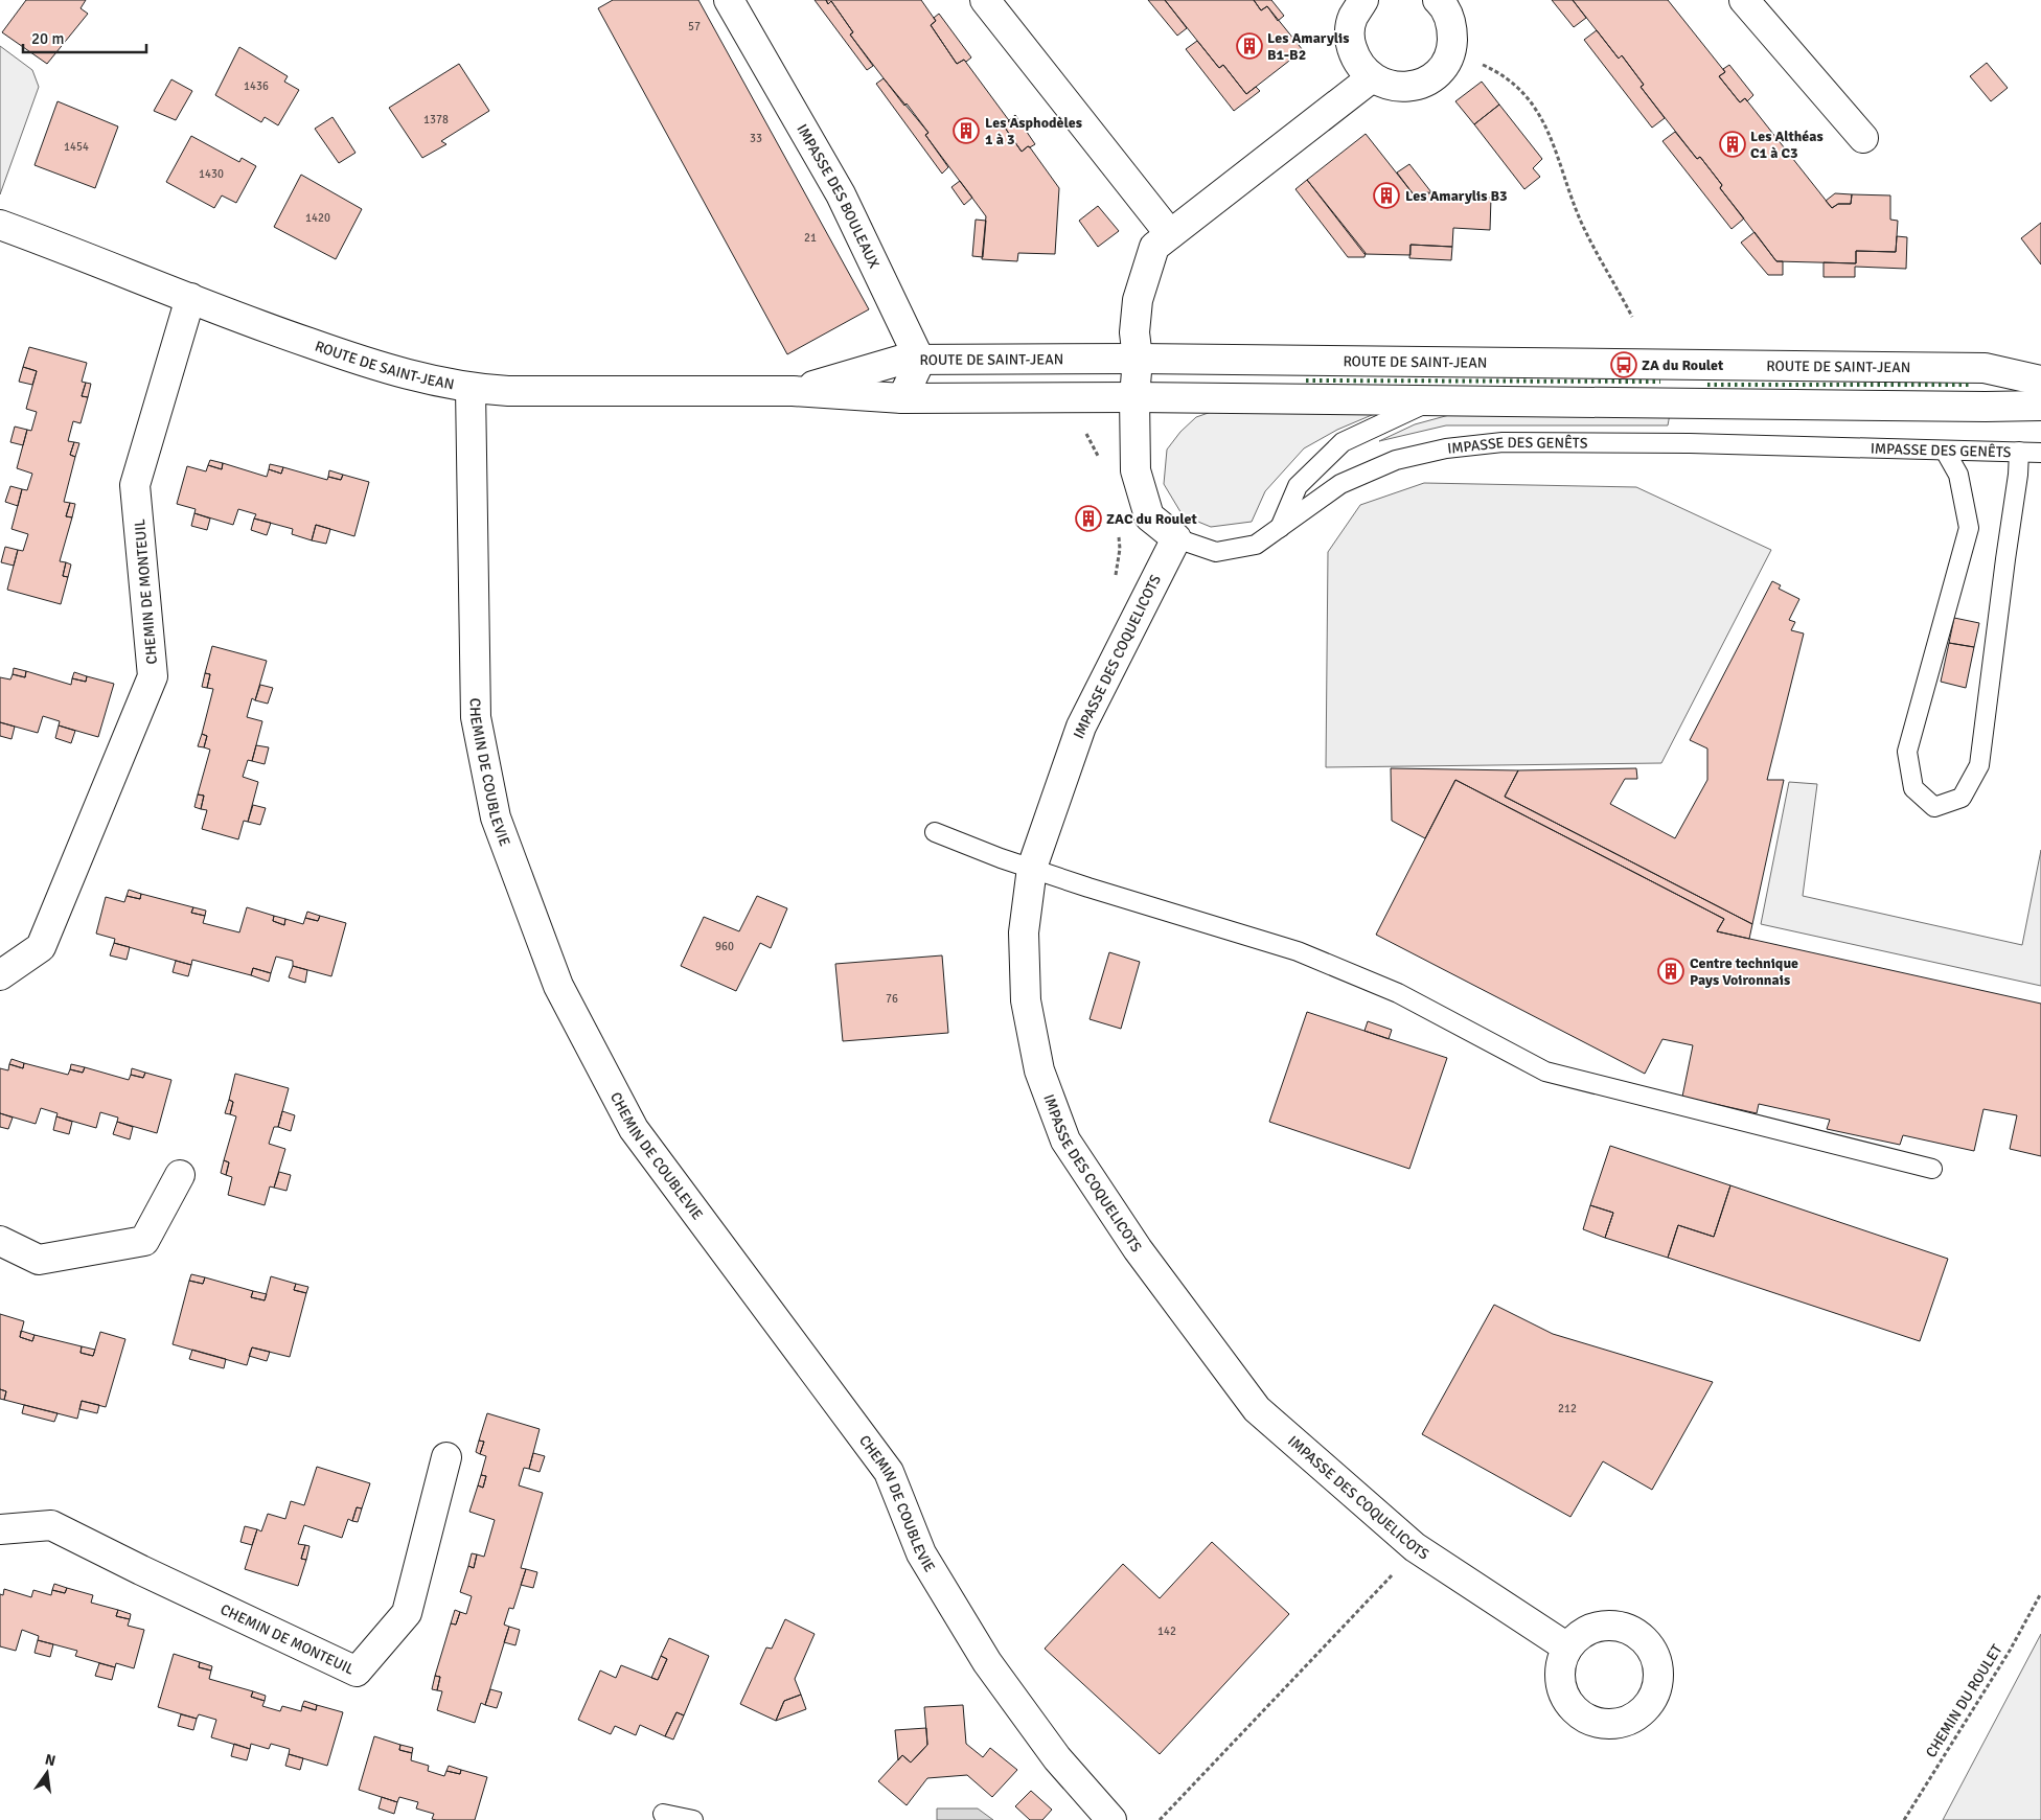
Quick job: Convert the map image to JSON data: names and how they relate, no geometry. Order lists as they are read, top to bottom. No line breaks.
{"streets":{"street":["IMPASSE DES BOULEAUX","ROUTE DE SAINT-JEAN","IMPASSE DES GENÊTS","CHEMIN DE MONTEUIL","IMPASSE DES COQUELICOTS","CHEMIN DE COUBLEVIE"],"path":["CHEMIN DU ROULET"]},"crossings":[["IMPASSE DES BOULEAUX","ROUTE DE SAINT-JEAN"],["ROUTE DE SAINT-JEAN","IMPASSE DES GENÊTS"],["ROUTE DE SAINT-JEAN","CHEMIN DE MONTEUIL"],["ROUTE DE SAINT-JEAN","CHEMIN DE COUBLEVIE"],["IMPASSE DES GENÊTS","IMPASSE DES COQUELICOTS"]],"places":{"building":["Les Amarylis B1-B2","Les Asphodèles 1 à 3","Les Althéas C1 à C3","Les Amarylis B3","ZAC du Roulet","Centre technique Pays Voironnais"],"bus stop":["ZA du Roulet"]},"house_numbers":["57","1436","1378","33","1454","1430","1420","21","960","76","212","142"],"scale_bar":"20 m","north":"top"}
